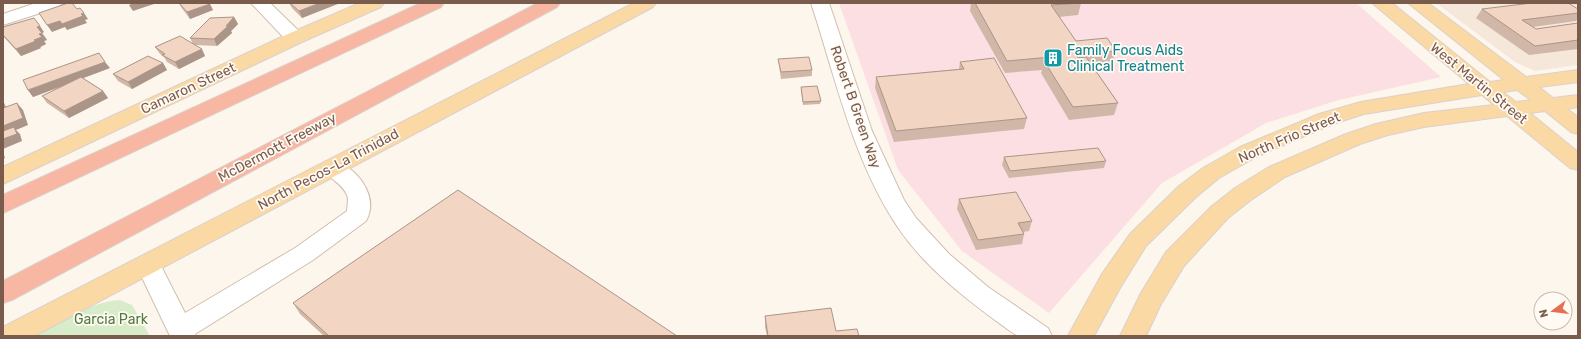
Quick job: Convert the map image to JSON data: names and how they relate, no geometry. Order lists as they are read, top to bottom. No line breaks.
{"streets":{"highway":["McDermott Freeway"],"main road":["West Martin Street","Camaron Street","North Frio Street","North Pecos-La Trinidad"],"street":["Robert B Green Way"]},"crossings":[["West Martin Street","North Frio Street"]],"parks":["Garcia Park"],"places":{"building":["Family Focus Aids Clinical Treatment"]},"north":"left"}
